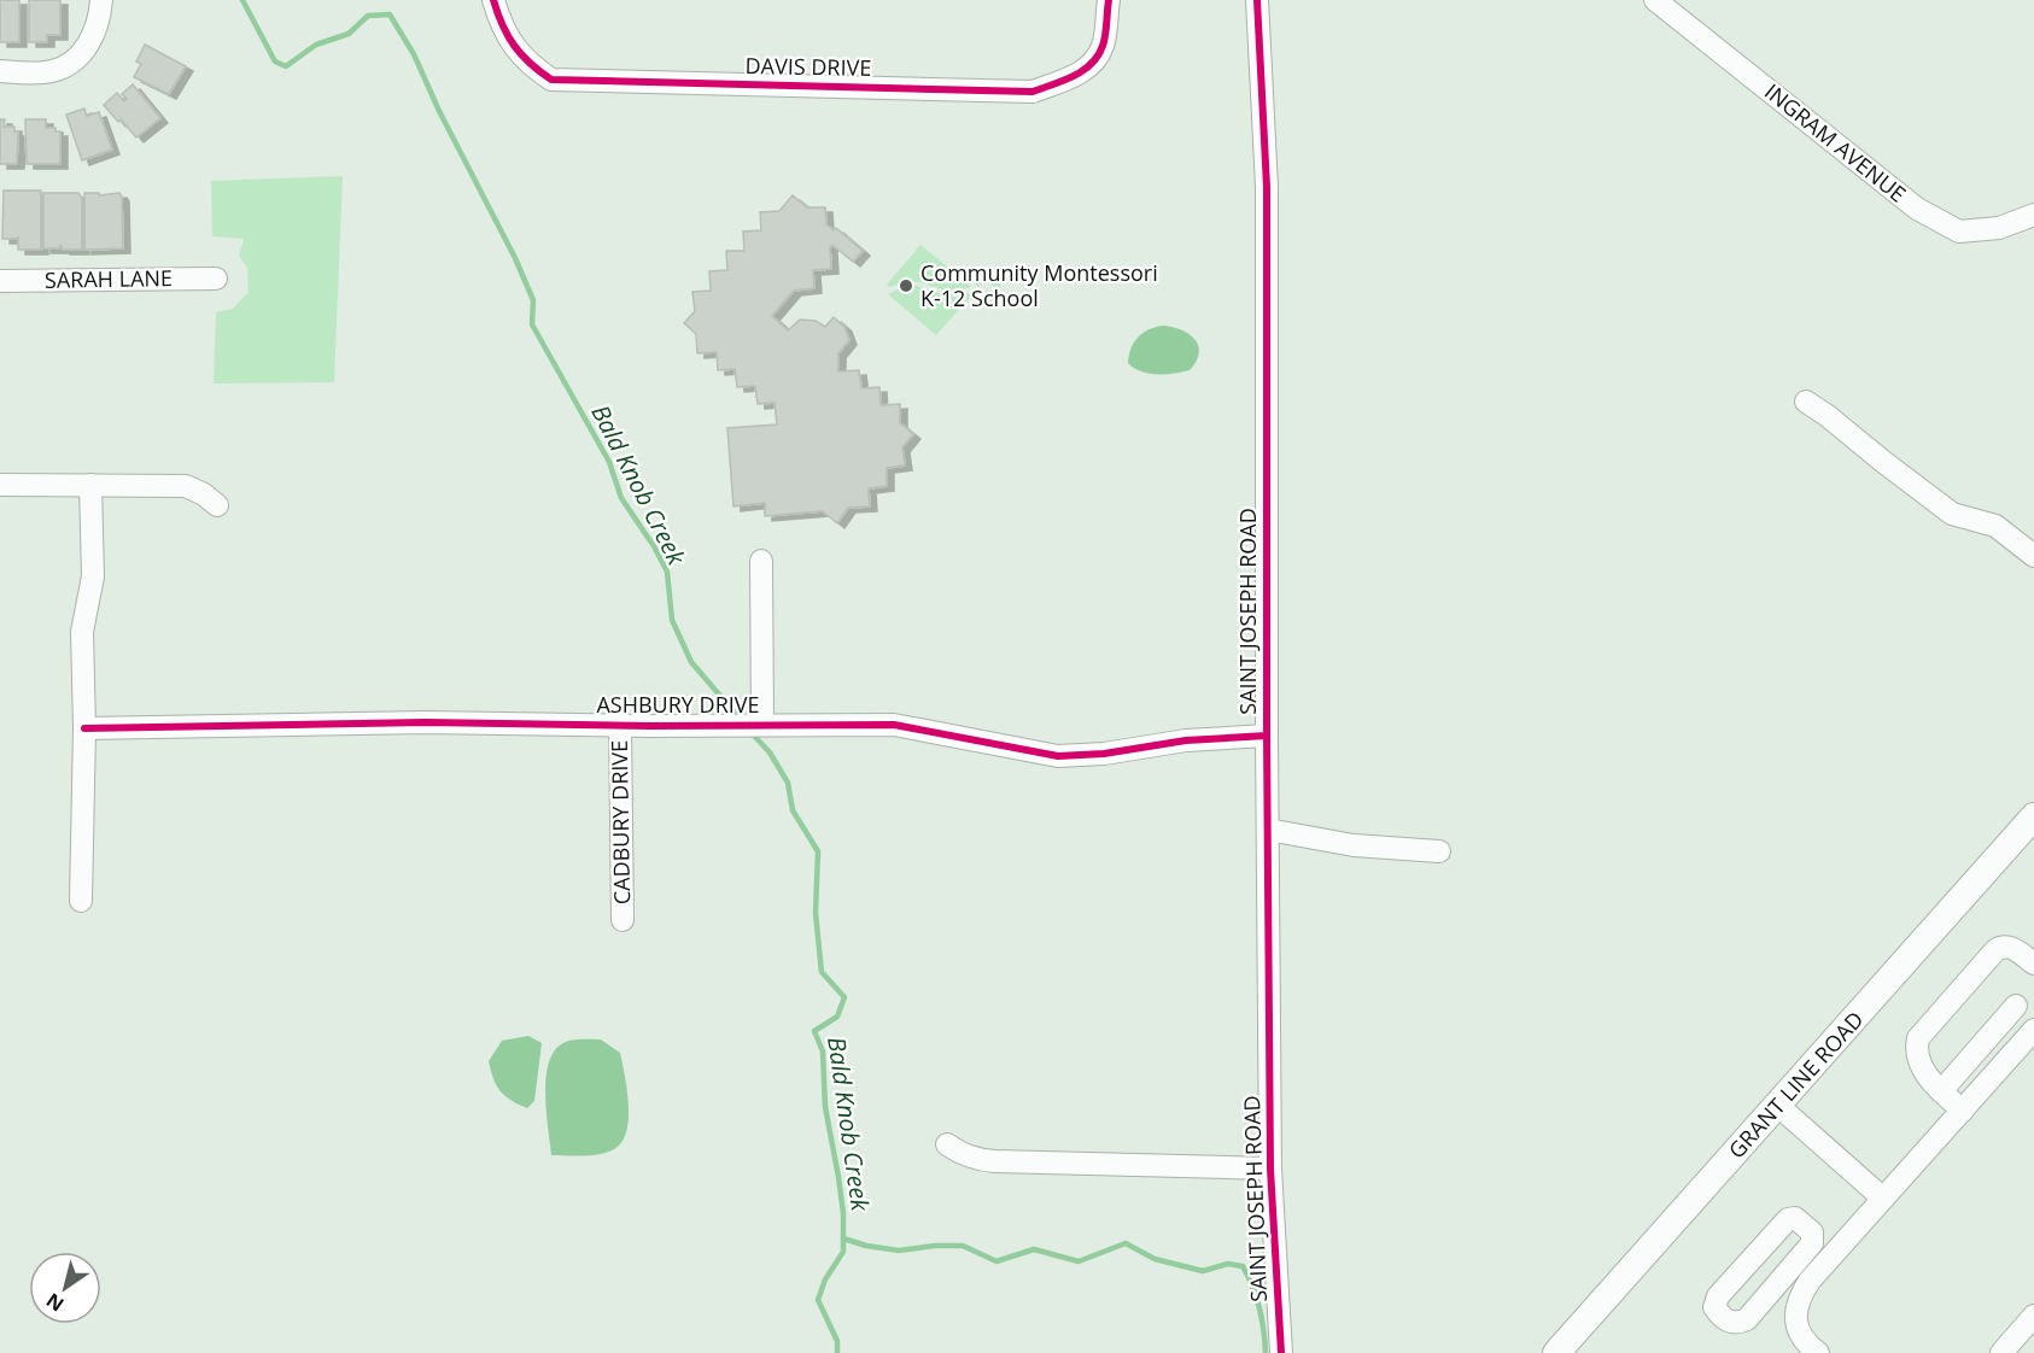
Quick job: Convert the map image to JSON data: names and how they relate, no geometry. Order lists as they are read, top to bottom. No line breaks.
{"streets":{"main road":["GRANT LINE ROAD"],"street":["DAVIS DRIVE","INGRAM AVENUE","SARAH LANE","SAINT JOSEPH ROAD","ASHBURY DRIVE","CADBURY DRIVE"]},"crossings":[["SAINT JOSEPH ROAD","ASHBURY DRIVE"],["ASHBURY DRIVE","CADBURY DRIVE"]],"water":["Bald Knob Creek"],"places":["Community Montessori K-12 School"],"north":"bottom left"}
